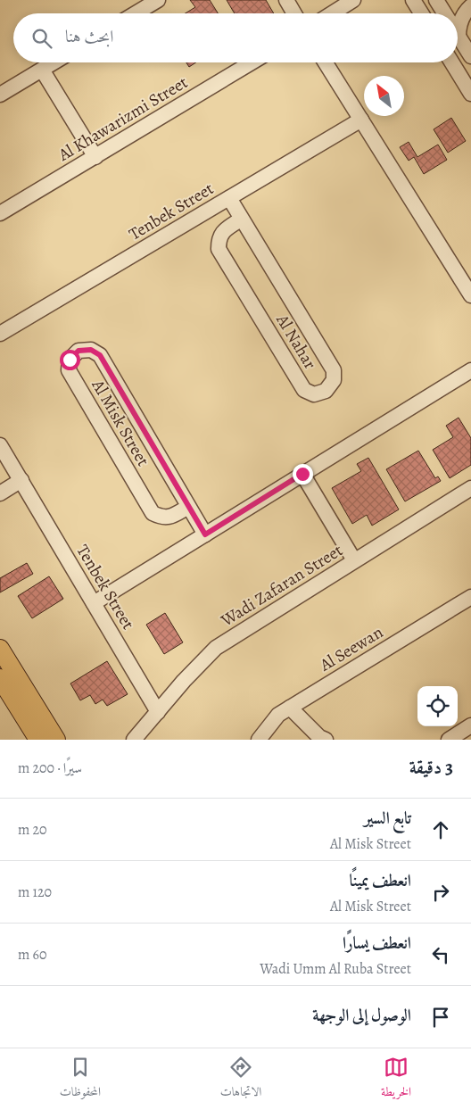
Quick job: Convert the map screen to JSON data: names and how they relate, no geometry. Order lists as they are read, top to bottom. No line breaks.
{"streets":{"street":["Al Khawarizmi Street","Tenbek Street","Al Nahar","Al Misk Street","Wadi Zafaran Street","Al Seewan"]},"crossings":[["Tenbek Street","Al Nahar"],["Tenbek Street","Wadi Zafaran Street"]],"north":"top left","page":{"search":"ابحث هنا","heading":["3 دقيقة","سيرًا · 200 m"],"list":[["تابع السير","Al Misk Street","20 m"],["انعطف يمينًا","Al Misk Street","120 m"],["انعطف يسارًا","Wadi Umm Al Ruba Street","60 m"],"الوصول إلى الوجهة"],"nav":["الخريطة","الاتجاهات","المحفوظات"]}}
